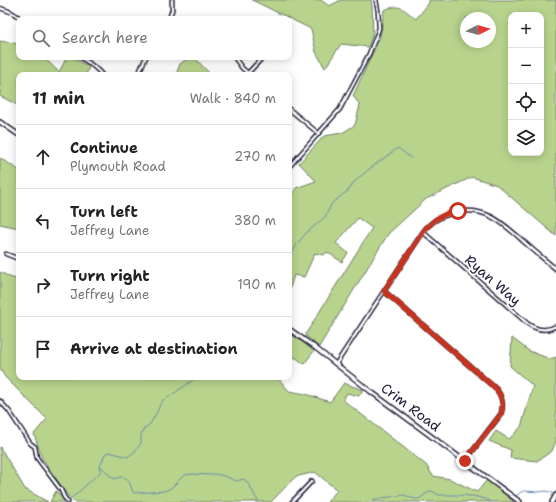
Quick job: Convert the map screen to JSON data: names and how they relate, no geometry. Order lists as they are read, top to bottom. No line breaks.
{"streets":{"street":["Ryan Way","Crim Road"]},"north":"right","page":{"map_buttons":["+","−"],"search":"Search here","heading":["11 min","Walk · 840 m"],"list":[["Continue","Plymouth Road","270 m"],["Turn left","Jeffrey Lane","380 m"],["Turn right","Jeffrey Lane","190 m"],"Arrive at destination"]}}
